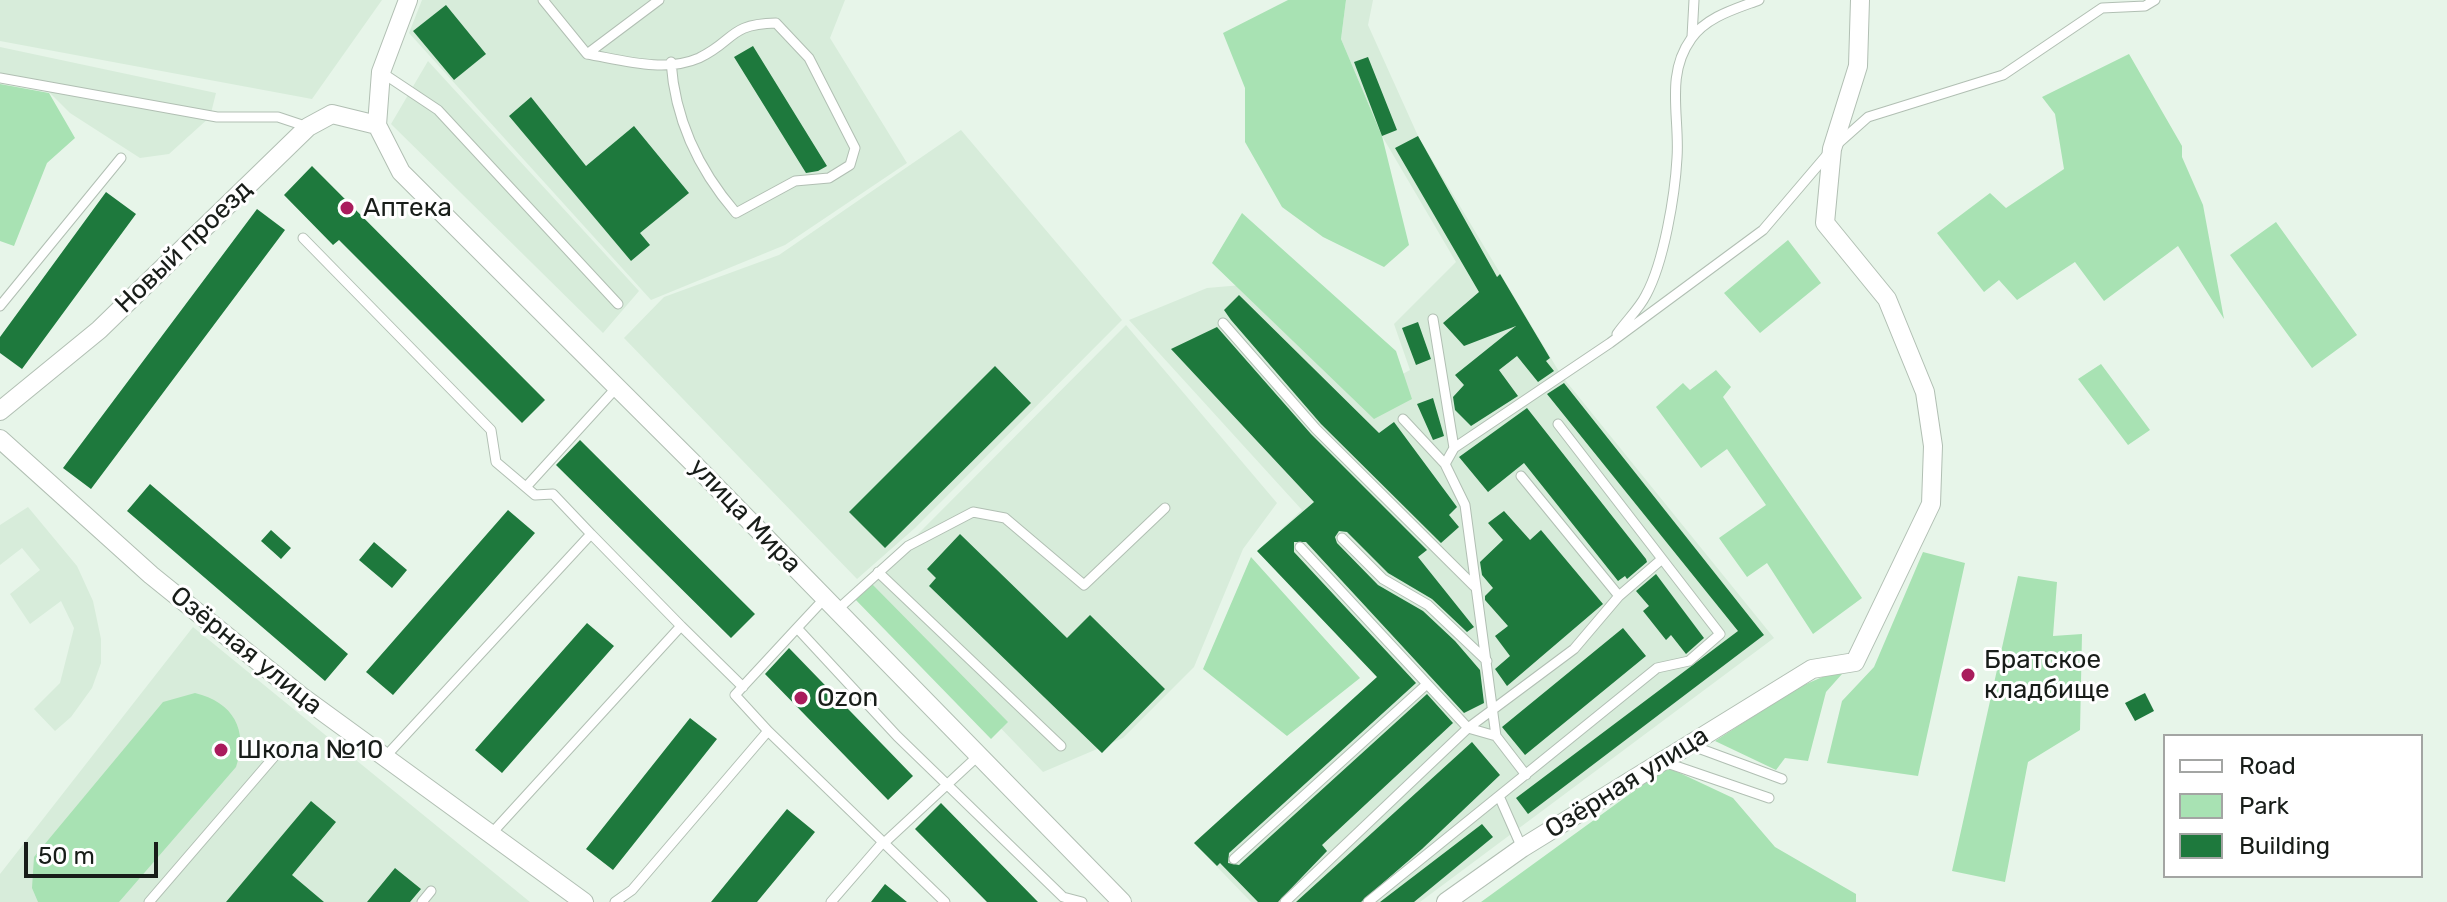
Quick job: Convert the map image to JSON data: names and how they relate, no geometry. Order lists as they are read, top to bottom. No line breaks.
{"streets":{"street":["Новый проезд","улица Мира","Озёрная улица"]},"crossings":[["Новый проезд","улица Мира"]],"places":["Аптека","Братское кладбище","Ozon","Школа №10"],"legend":["Road","Park","Building"],"scale_bar":"50 m"}
